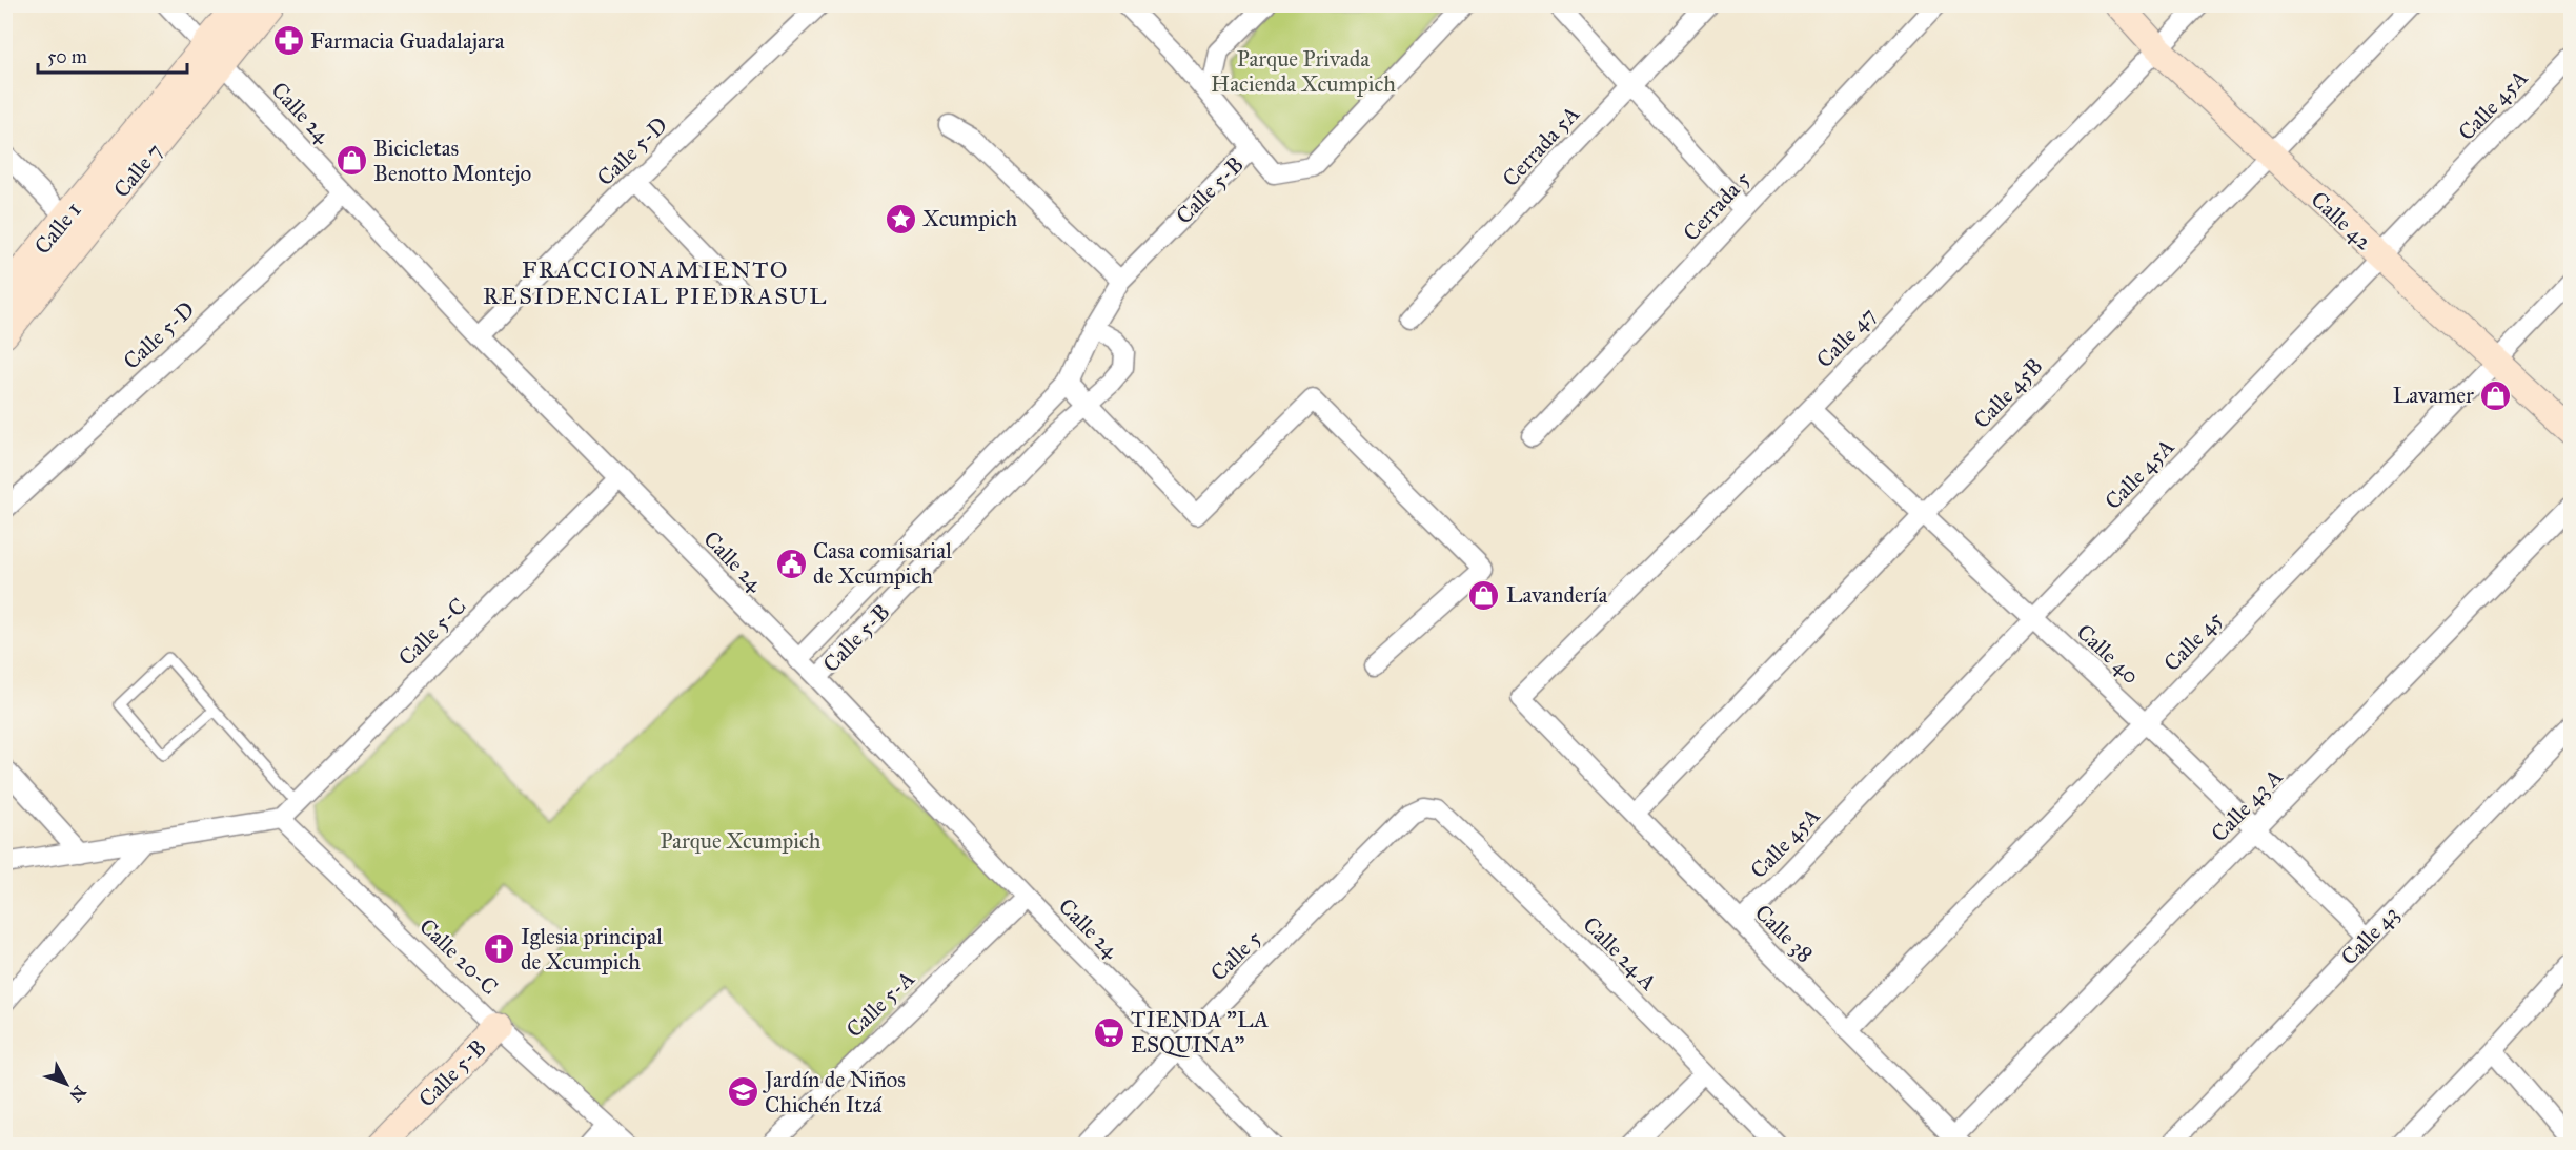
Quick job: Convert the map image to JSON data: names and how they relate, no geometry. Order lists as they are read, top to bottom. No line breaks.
{"streets":{"main road":["Calle 7","Calle 5-B","Calle 42","Calle 1"],"street":["Calle 45A","Calle 24","Cerrada 5A","Calle 5-D","Cerrada 5","Calle 47","Calle 45B","Calle 5-C","Calle 45","Calle 40","Calle 43 A","Calle 38","Calle 43","Calle 24 A","Calle 5","Calle 20-C","Calle 5-A"]},"crossings":[["Calle 45A","Calle 42"],["Calle 45A","Calle 40"],["Calle 45A","Calle 38"],["Calle 24","Calle 5-D"],["Calle 24","Calle 7"],["Calle 24","Calle 5-B"],["Calle 24","Calle 1"],["Calle 24","Calle 5-C"],["Calle 24","Calle 5"],["Calle 24","Calle 5-A"],["Calle 7","Calle 1"],["Calle 5-B","Calle 20-C"],["Calle 42","Calle 47"],["Calle 42","Calle 45B"],["Calle 42","Calle 45"],["Calle 47","Calle 40"],["Calle 47","Calle 38"],["Calle 45B","Calle 40"],["Calle 45B","Calle 38"],["Calle 5-C","Calle 20-C"],["Calle 45","Calle 40"],["Calle 45","Calle 38"],["Calle 40","Calle 43 A"],["Calle 40","Calle 43"],["Calle 43 A","Calle 38"],["Calle 24 A","Calle 5"]],"districts":["FRACCIONAMIENTO RESIDENCIAL PIEDRASUL"],"parks":["Parque Privada Hacienda Xcumpich","Parque Xcumpich"],"places":{"pharmacy":["Farmacia Guadalajara"],"shop":["Bicicletas Benotto Montejo","Lavamer","Lavandería"],"place":["Xcumpich"],"public building":["Casa comisarial de Xcumpich"],"church":["Iglesia principal de Xcumpich"],"supermarket":["TIENDA \"LA ESQUINA\""],"school or university":["Jardín de Niños Chichén Itzá"]},"scale_bar":"50 m","north":"bottom right"}
